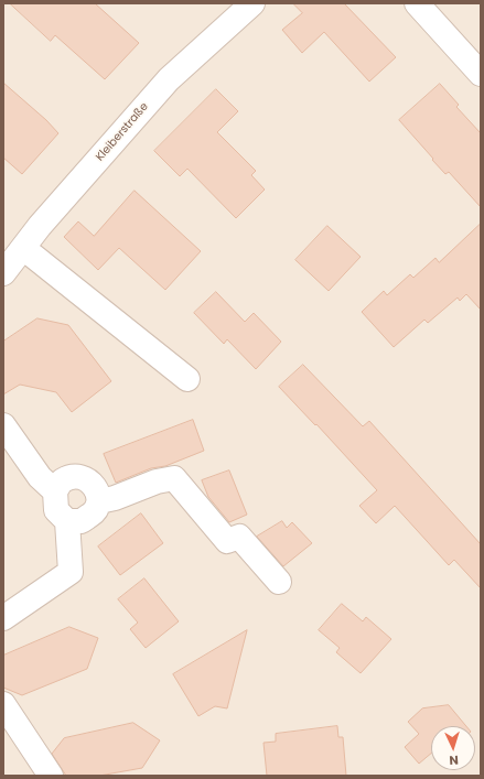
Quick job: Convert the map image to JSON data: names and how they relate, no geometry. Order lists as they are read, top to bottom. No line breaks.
{"streets":{"street":["Kleiberstraße"]},"north":"bottom"}
